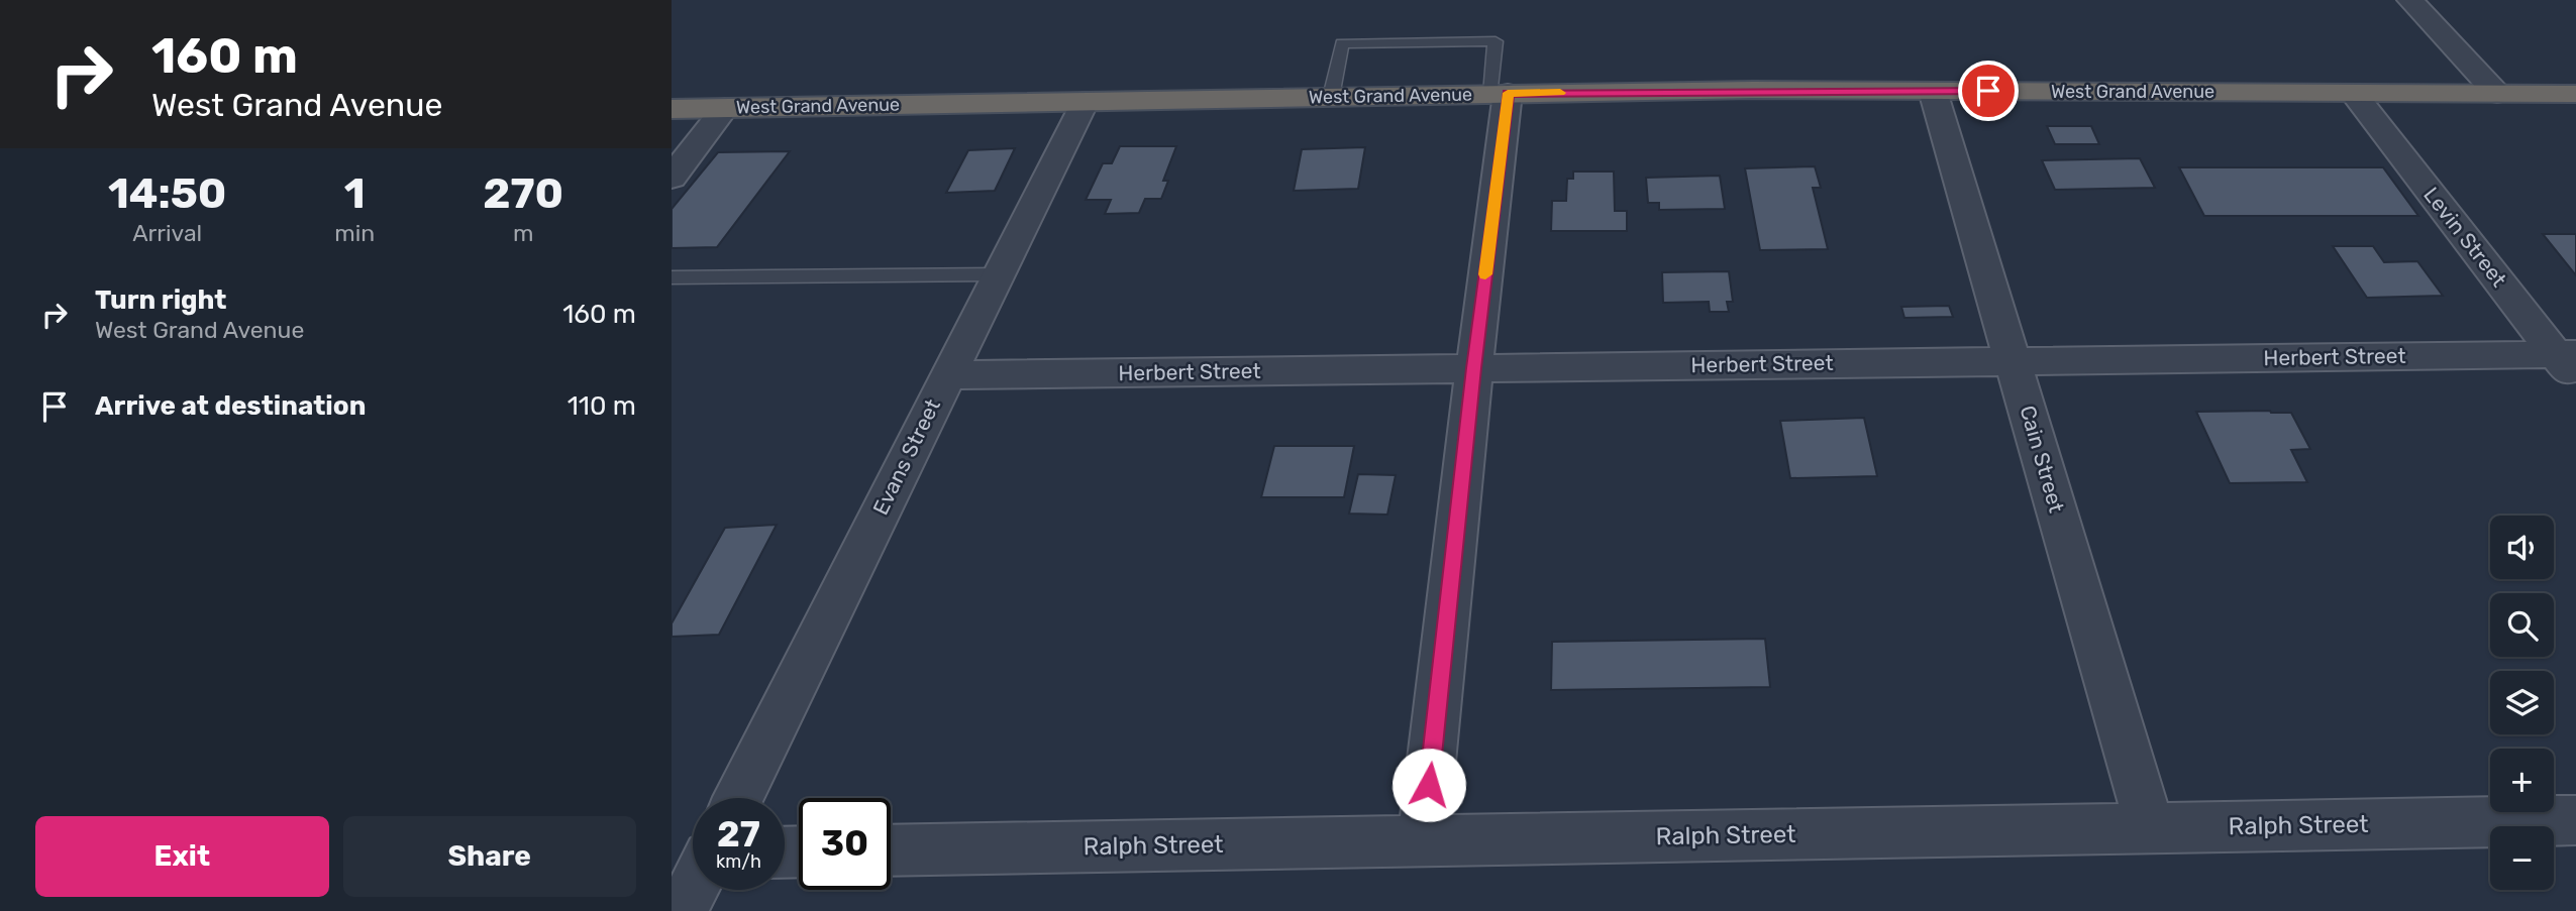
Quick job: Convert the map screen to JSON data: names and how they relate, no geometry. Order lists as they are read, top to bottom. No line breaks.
{"streets":{"highway":["West Grand Avenue"],"street":["Levin Street","Herbert Street","Evans Street","Cain Street","Ralph Street"]},"crossings":[["West Grand Avenue","Levin Street"],["West Grand Avenue","Evans Street"],["West Grand Avenue","Cain Street"],["Levin Street","Herbert Street"],["Herbert Street","Evans Street"],["Herbert Street","Cain Street"],["Cain Street","Ralph Street"]],"page":{"turn":["160 m","West Grand Avenue"],"eta":["14:50","Arrival","1","min","270","m"],"list":[{"name":"Turn right","note":"West Grand Avenue","value":"160 m"},{"name":"Arrive at destination","value":"110 m"}],"map_buttons":["+","−"],"speed":"27 km/h","limit":"30","buttons":["Exit","Share"]}}
